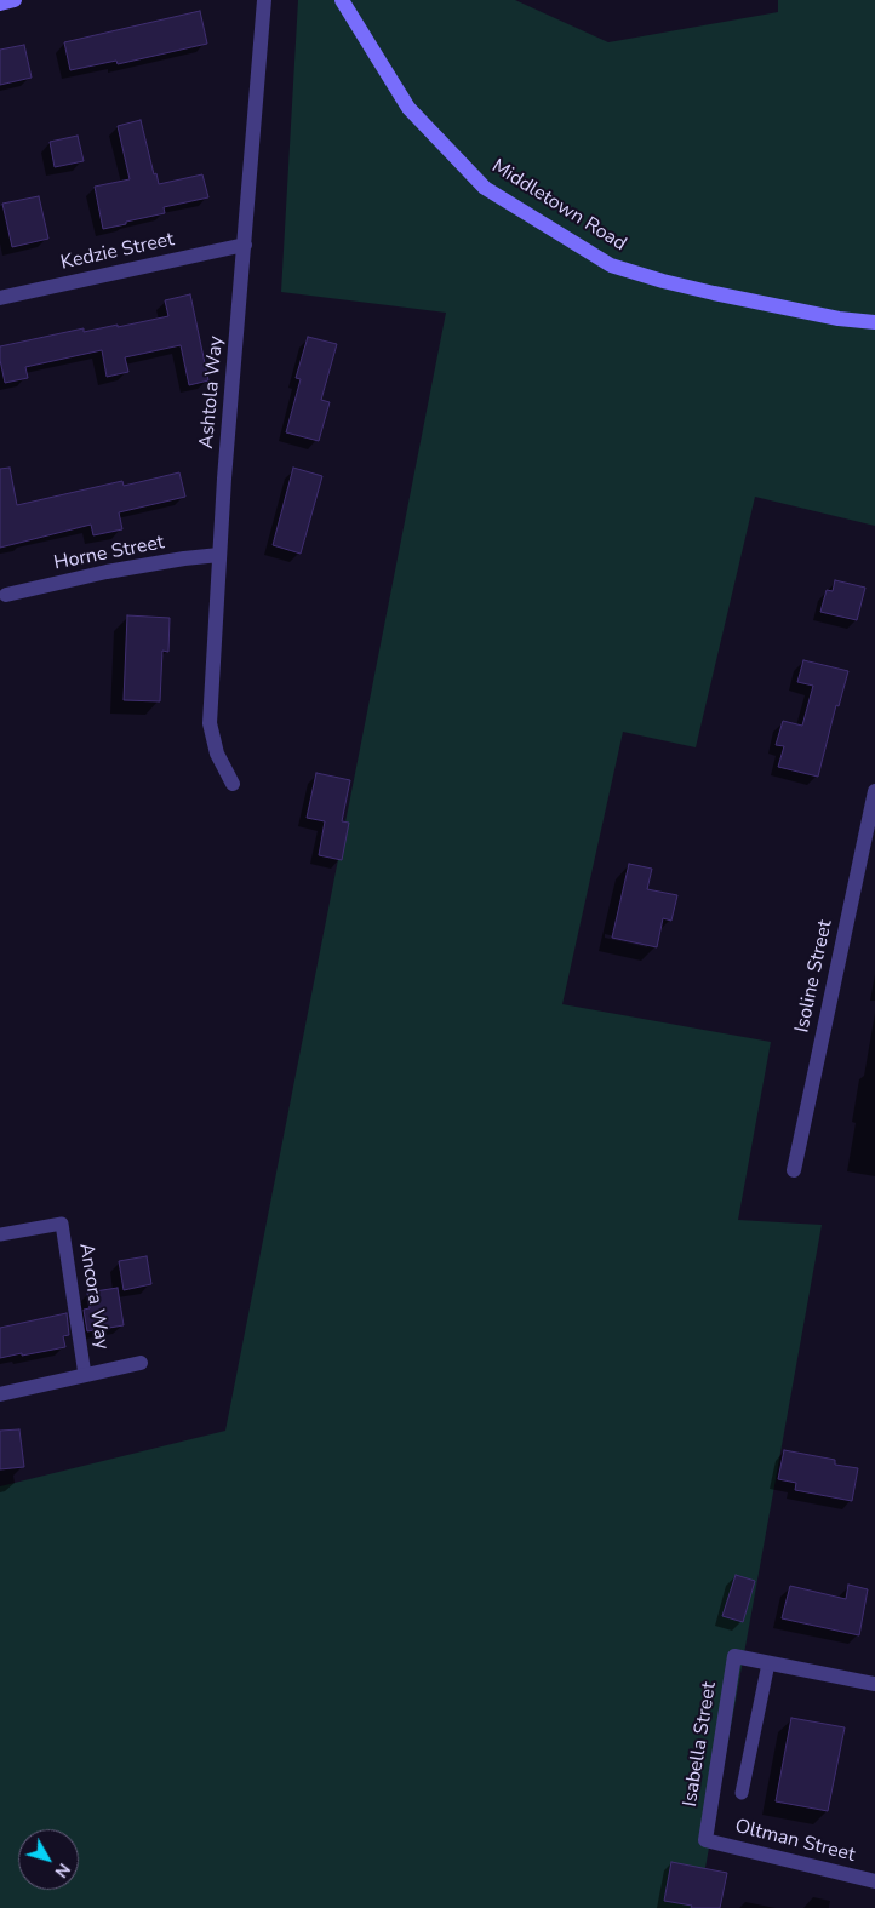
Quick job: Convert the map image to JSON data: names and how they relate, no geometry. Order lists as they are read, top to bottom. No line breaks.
{"streets":{"street":["Middletown Road","Kedzie Street","Ashtola Way","Horne Street","Isoline Street","Isabella Street","Oltman Street"],"lane":["Ancora Way"]},"crossings":[["Kedzie Street","Ashtola Way"],["Ashtola Way","Horne Street"],["Isabella Street","Oltman Street"]],"north":"bottom right"}
